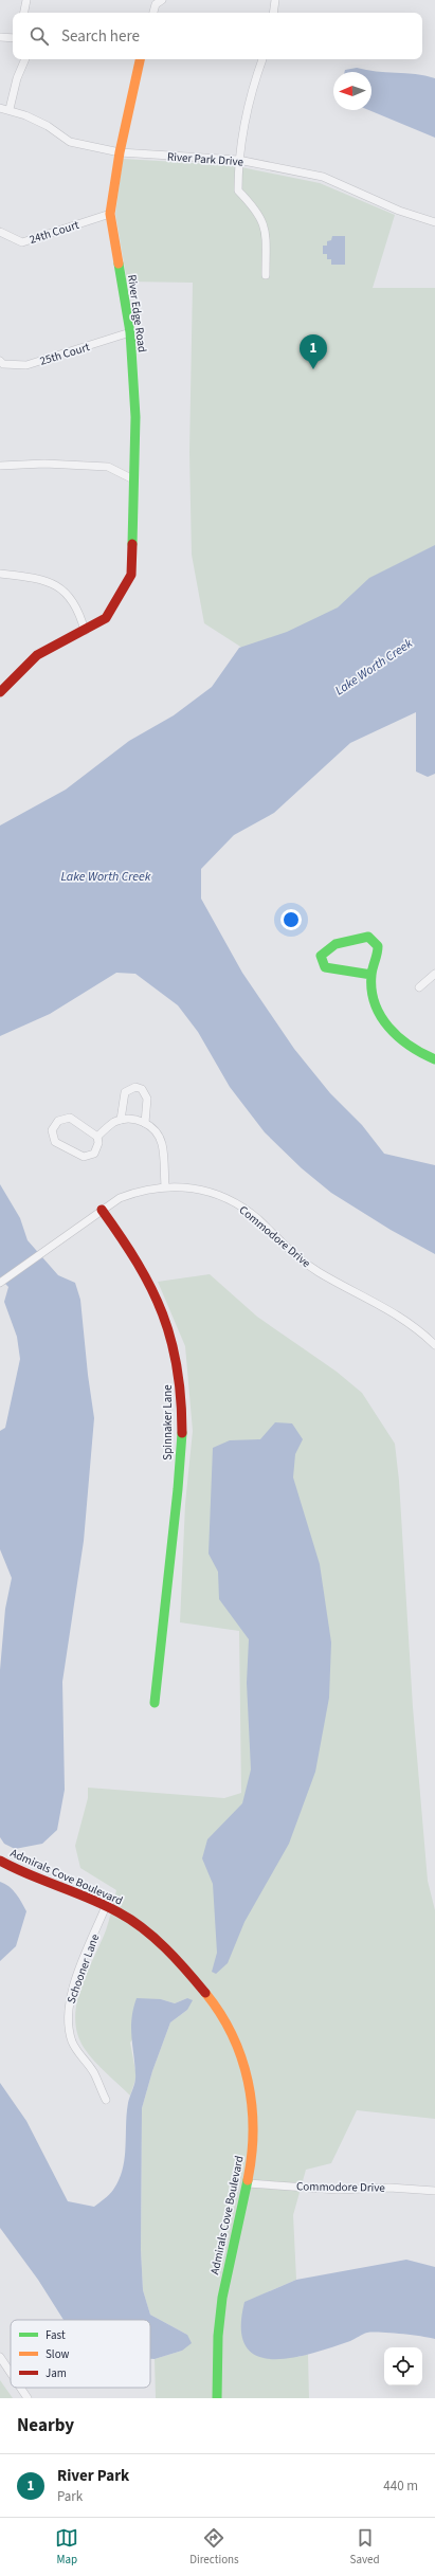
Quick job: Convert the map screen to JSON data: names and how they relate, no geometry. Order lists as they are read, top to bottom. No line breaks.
{"streets":{"street":["River Park Drive","24th Court","River Edge Road","25th Court","Commodore Drive","Spinnaker Lane","Admirals Cove Boulevard","Schooner Lane"]},"crossings":[["River Park Drive","River Edge Road"],["24th Court","River Edge Road"],["River Edge Road","25th Court"],["Commodore Drive","Spinnaker Lane"],["Commodore Drive","Admirals Cove Boulevard"],["Admirals Cove Boulevard","Schooner Lane"]],"water":["Lake Worth Creek"],"legend":["Fast","Slow","Jam"],"north":"left","page":{"search":"Search here","pins":"1","heading":"Nearby","list":[{"mark":"1","name":"River Park","note":"Park","value":"440 m"}],"nav":["Map","Directions","Saved"]}}
